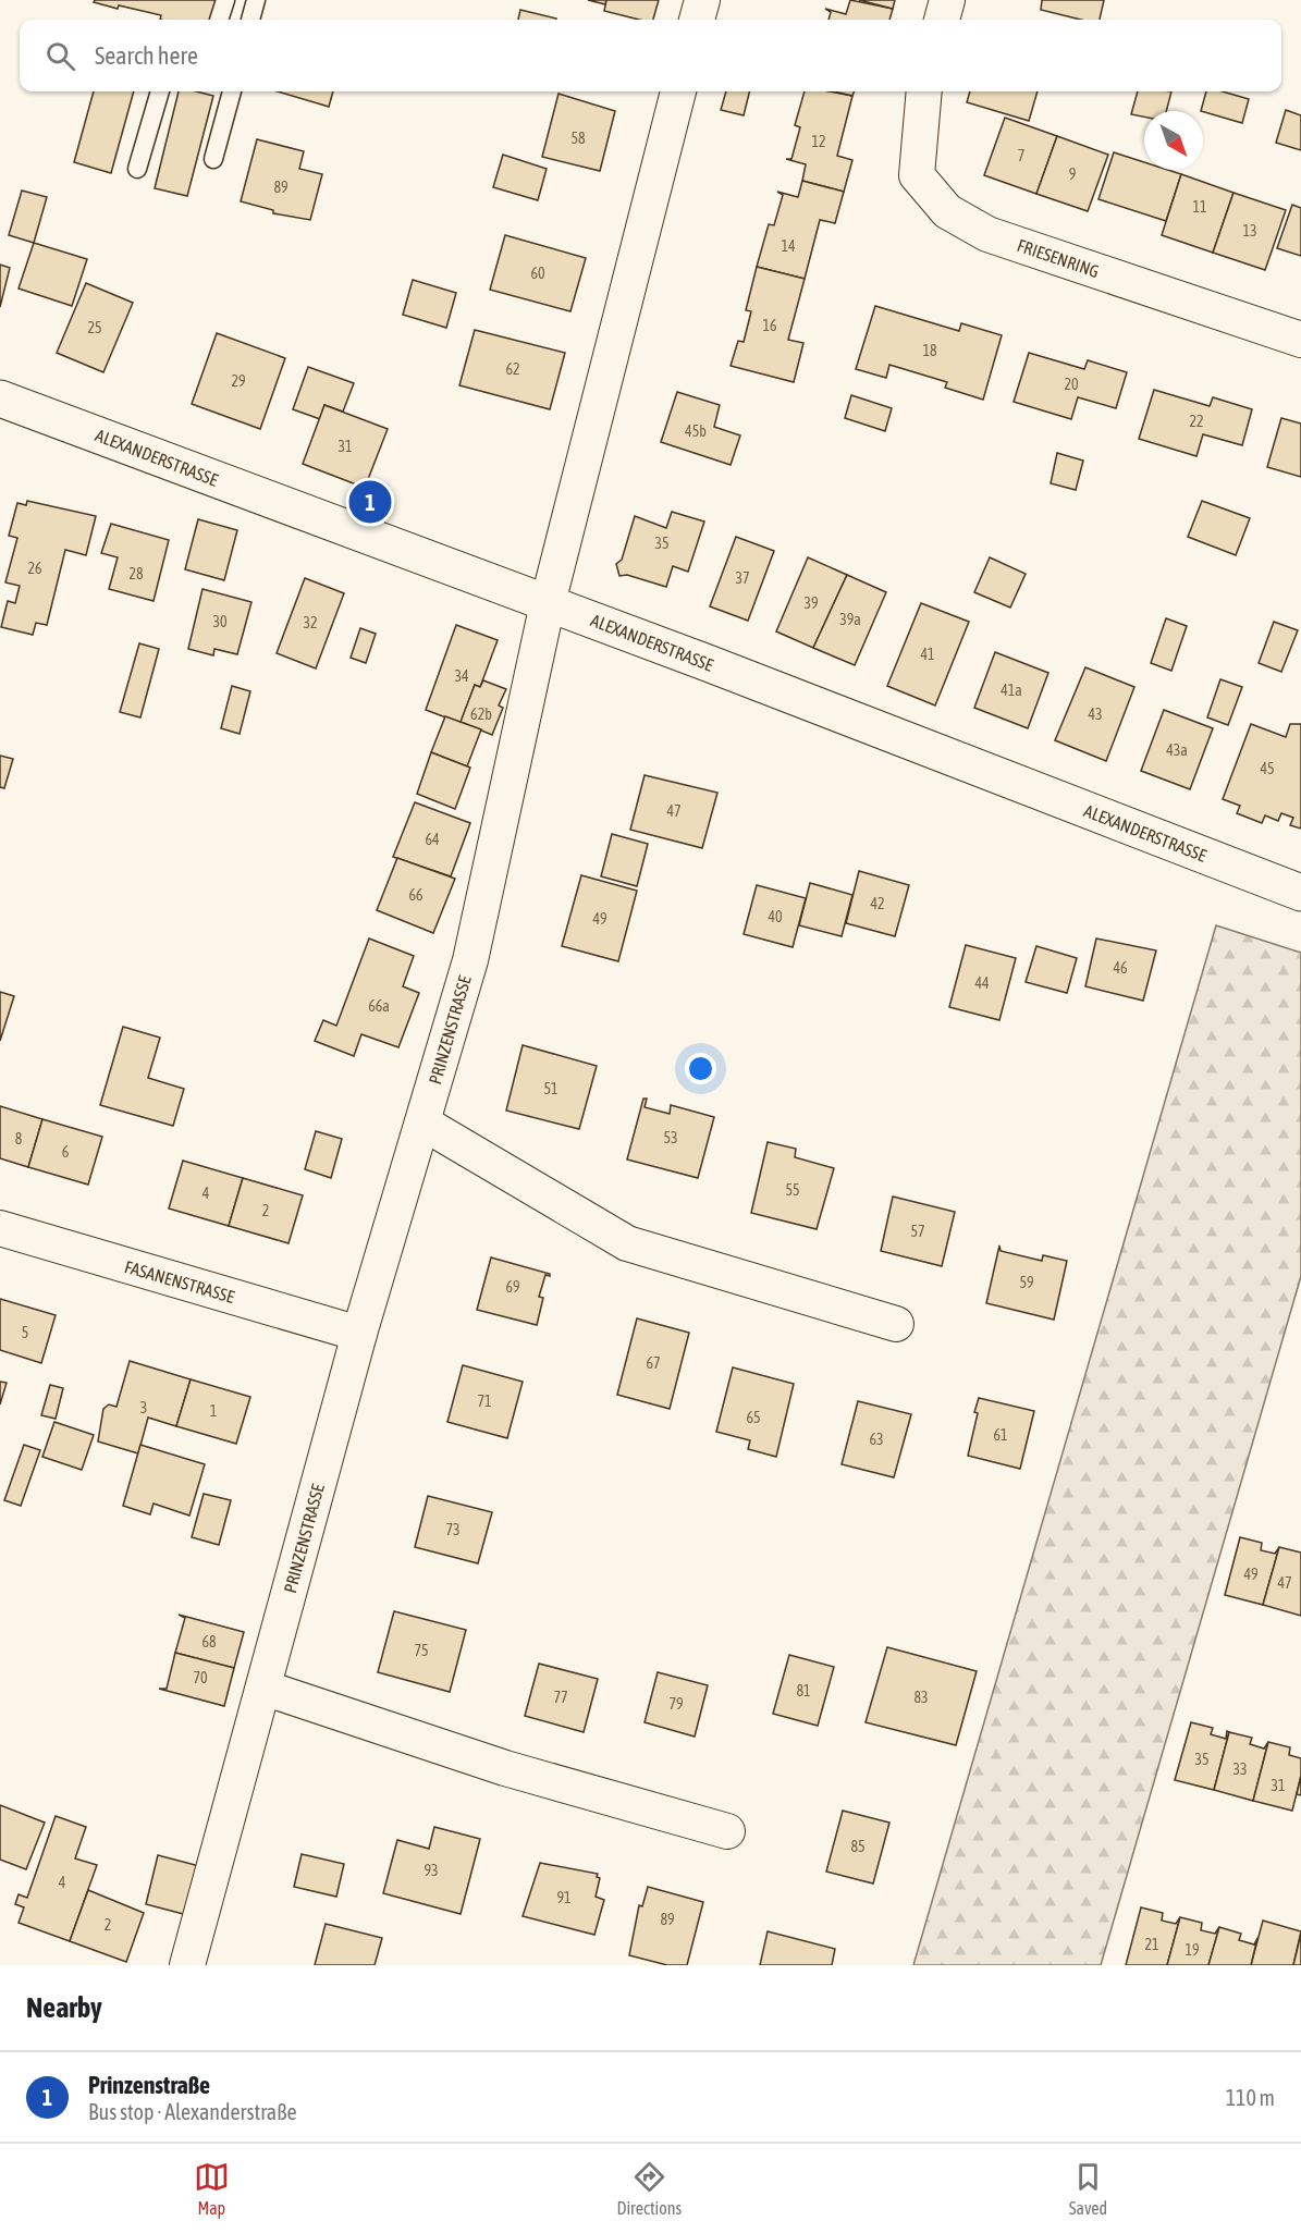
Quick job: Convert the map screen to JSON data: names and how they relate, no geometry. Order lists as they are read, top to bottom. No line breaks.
{"streets":{"street":["FRIESENRING","ALEXANDERSTRASSE","PRINZENSTRASSE","FASANENSTRASSE"]},"crossings":[["ALEXANDERSTRASSE","PRINZENSTRASSE"],["PRINZENSTRASSE","FASANENSTRASSE"]],"house_numbers":["58","12","7","9","89","11","13","14","60","16","25","18","62","29","20","22","45b","31","35","26","28","37","39","39a","30","32","41","34","41a","62b","43","43a","45","47","64","66","42","40","49","46","44","66a","51","53","8","6","55","4","2","57","59","69","5","67","71","3","1","65","61","63","73","49","47","68","75","70","81","77","83","79","35","33","31","85","93","4","91","89","2","21","19"],"north":"bottom right","page":{"search":"Search here","pins":"1","heading":"Nearby","list":[{"mark":"1","name":"Prinzenstraße","note":"Bus stop · Alexanderstraße","value":"110 m"}],"nav":["Map","Directions","Saved"]}}
